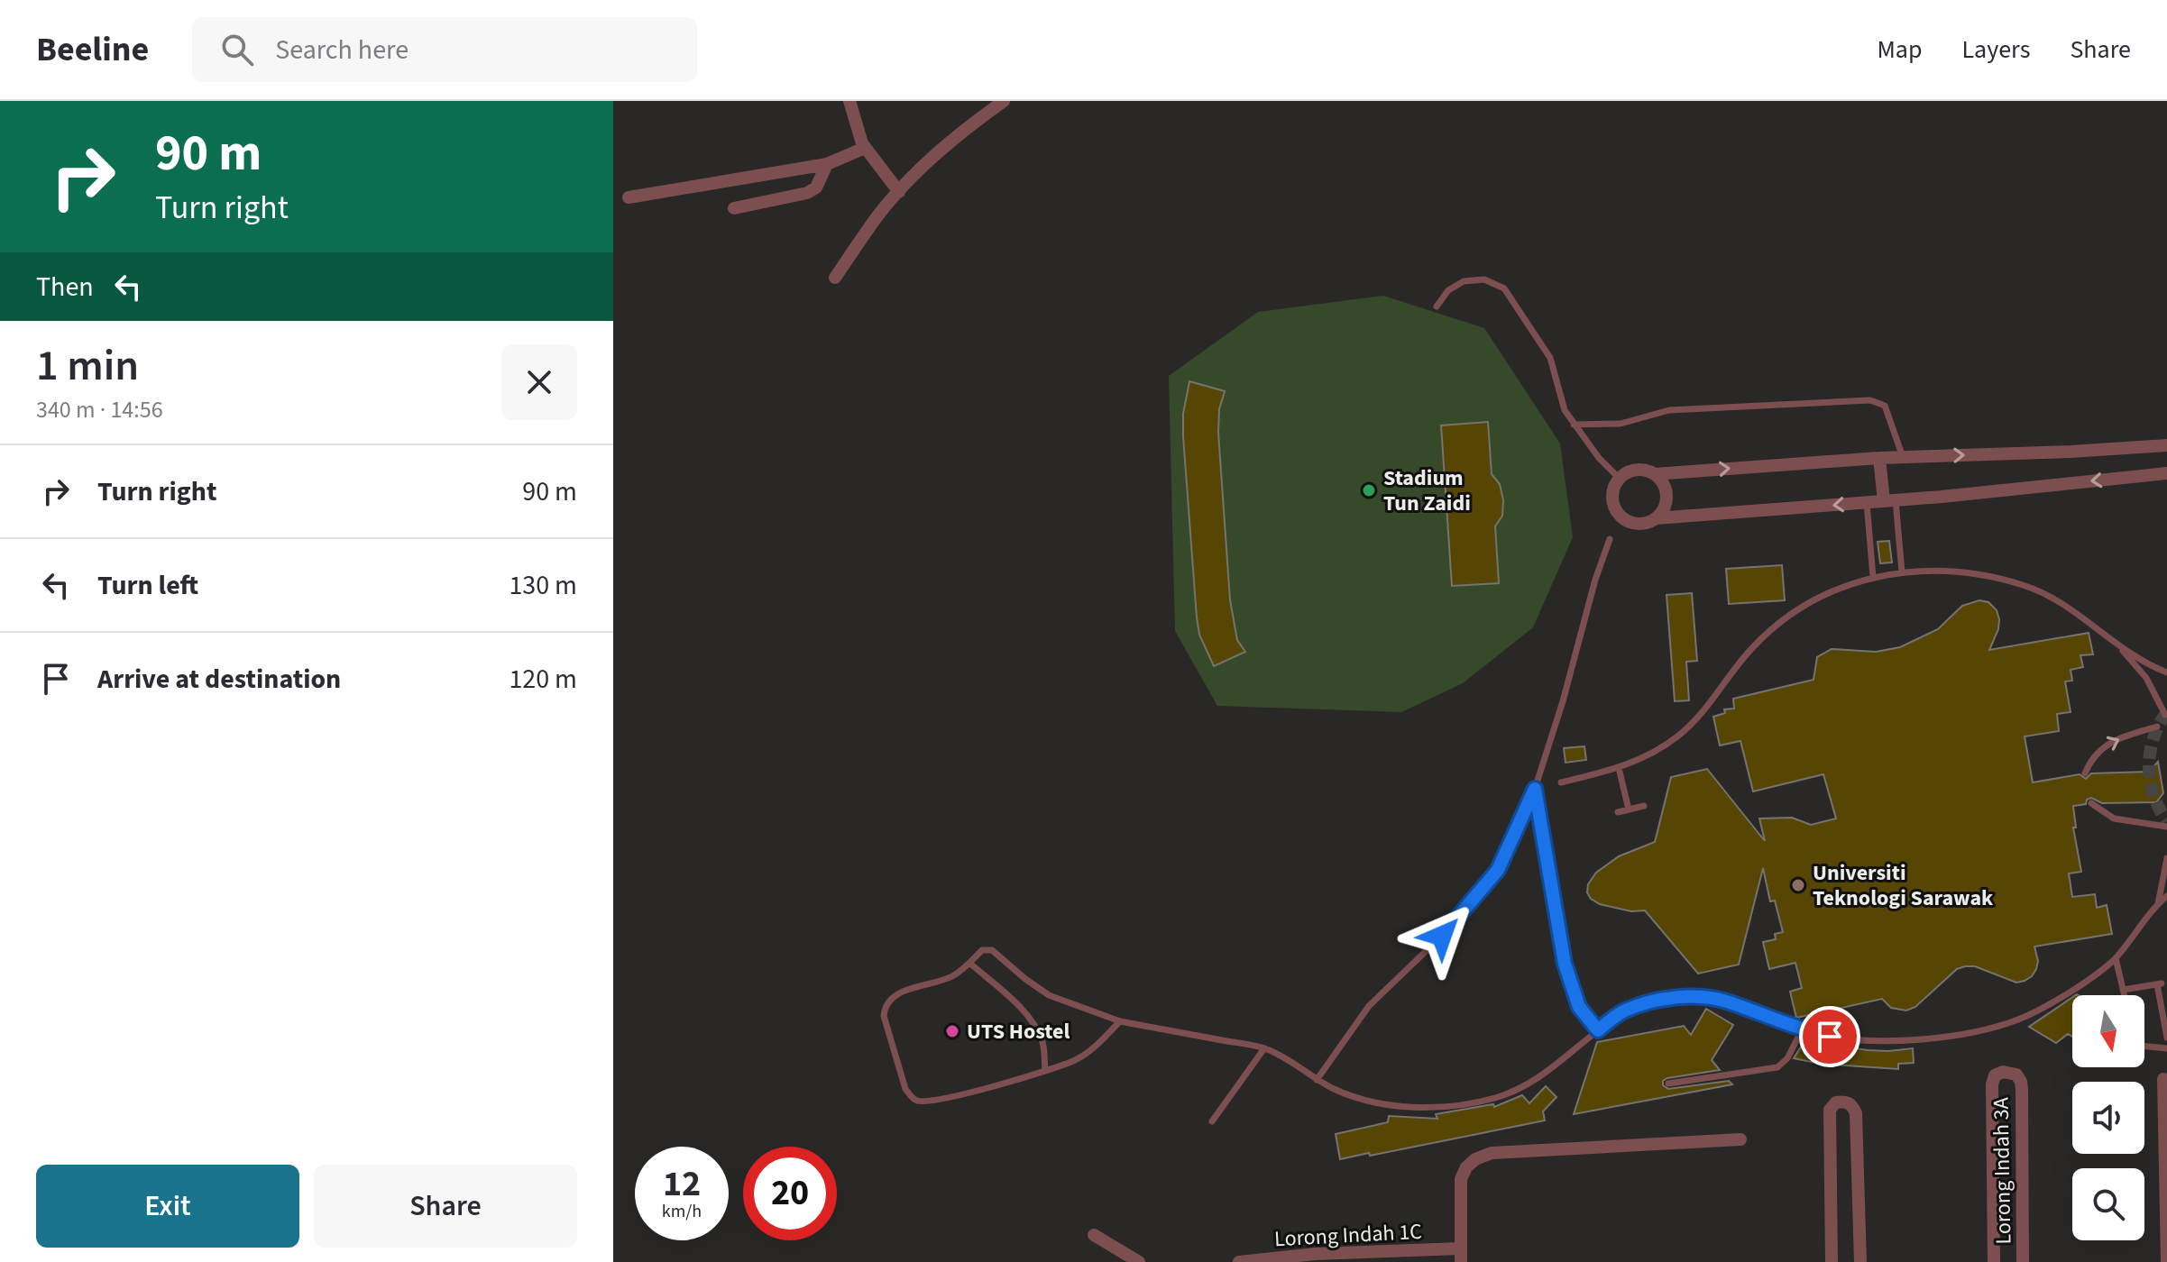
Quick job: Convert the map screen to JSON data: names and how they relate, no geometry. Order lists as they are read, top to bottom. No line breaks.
{"streets":{"street":["Lorong Indah 3A","Lorong Indah 1C"]},"places":["Stadium Tun Zaidi","Universiti Teknologi Sarawak","UTS Hostel"],"north":"bottom","page":{"header":"Beeline","search":"Search here","nav":["Map","Layers","Share"],"turn":["90 m","Turn right"],"then":"Then","heading":["1 min","340 m · 14:56"],"list":[{"name":"Turn right","value":"90 m"},{"name":"Turn left","value":"130 m"},{"name":"Arrive at destination","value":"120 m"}],"speed":"12 km/h","limit":"20","buttons":["Exit","Share"]}}
